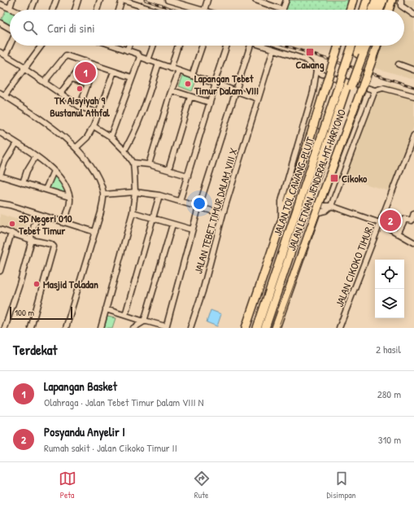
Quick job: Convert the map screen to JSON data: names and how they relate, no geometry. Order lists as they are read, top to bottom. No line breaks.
{"streets":{"highway":["JALAN LETNAN JENDERAL MT HARYONO","JALAN TOL CAWANG–PLUIT"],"street":["JALAN TEBET TIMUR DALAM VIII X","JALAN CIKOKO TIMUR I"]},"places":{"transit":["Cawang","Cikoko"],"other":["Lapangan Tebet Timur Dalam VIII","TK Aisyiyah 9 Bustanul Athfal","SD Negeri 010 Tebet Timur","Masjid Toladan"]},"scale_bar":"100 m","page":{"search":"Cari di sini","pins":["1","2"],"scale":"100 m","heading":["Terdekat","2 hasil"],"list":[{"mark":"1","name":"Lapangan Basket","note":"Olahraga · Jalan Tebet Timur Dalam VIII N","value":"280 m"},{"mark":"2","name":"Posyandu Anyelir I","note":"Rumah sakit · Jalan Cikoko Timur II","value":"310 m"}],"nav":["Peta","Rute","Disimpan"]}}
